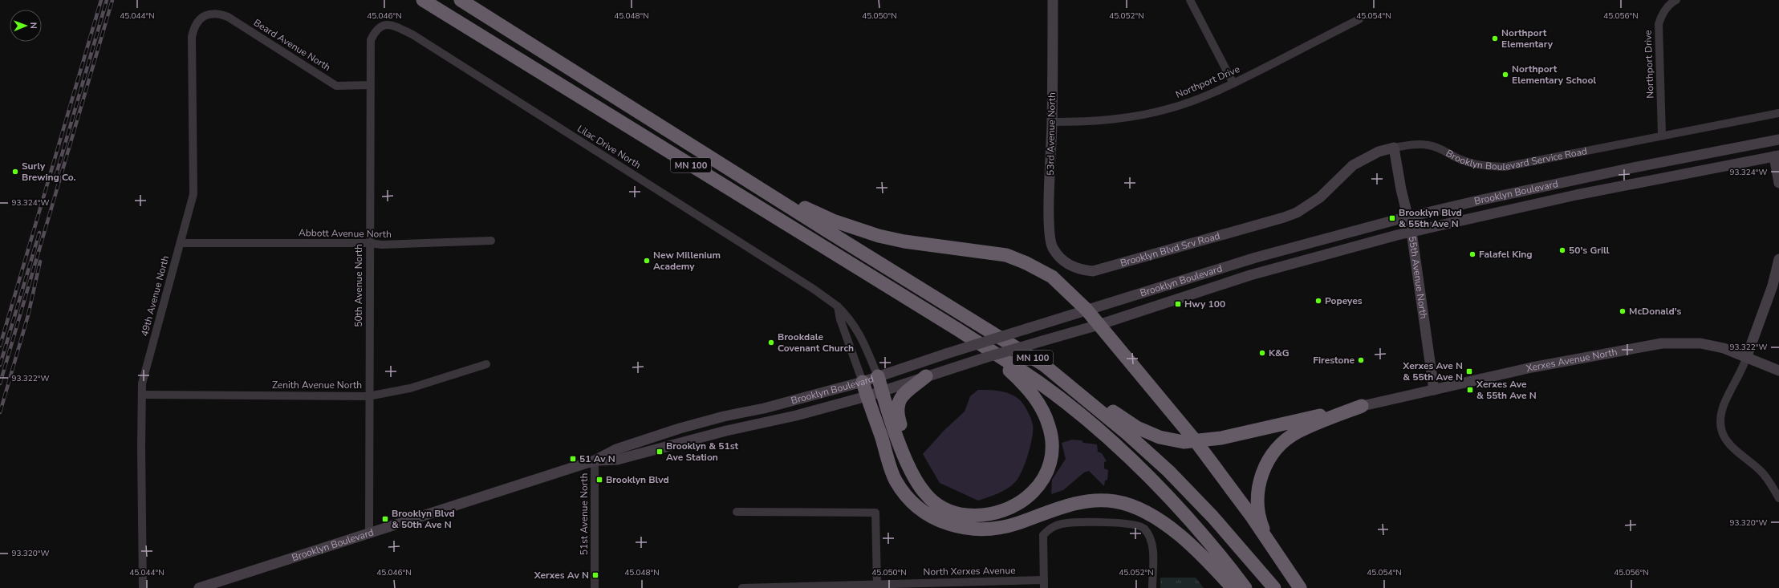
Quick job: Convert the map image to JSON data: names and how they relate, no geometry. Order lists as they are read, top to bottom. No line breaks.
{"streets":{"highway":["MN 100"],"main road":["53rd Avenue North","Brooklyn Boulevard Service Road","Brooklyn Boulevard","Brooklyn Blvd Srv Road","55th Avenue North","Xerxes Avenue North"],"street":["Beard Avenue North","Northport Drive","Lilac Drive North","Abbott Avenue North","50th Avenue North","49th Avenue North","Zenith Avenue North","51st Avenue North","North Xerxes Avenue"]},"crossings":[["Beard Avenue North","50th Avenue North"],["Beard Avenue North","49th Avenue North"],["Northport Drive","53rd Avenue North"],["Northport Drive","Brooklyn Boulevard Service Road"],["53rd Avenue North","Brooklyn Blvd Srv Road"],["Lilac Drive North","Brooklyn Boulevard"],["Lilac Drive North","50th Avenue North"],["Brooklyn Boulevard Service Road","Brooklyn Blvd Srv Road"],["Brooklyn Boulevard Service Road","55th Avenue North"],["Brooklyn Boulevard","55th Avenue North"],["Brooklyn Boulevard","50th Avenue North"],["Brooklyn Boulevard","51st Avenue North"],["Abbott Avenue North","50th Avenue North"],["Abbott Avenue North","49th Avenue North"],["55th Avenue North","Xerxes Avenue North"],["50th Avenue North","Zenith Avenue North"],["49th Avenue North","Zenith Avenue North"]],"places":{"other":["Northport Elementary","Northport Elementary School","Surly Brewing Co.","50's Grill","Falafel King","New Millenium Academy","Popeyes","McDonald's","Brookdale Covenant Church","K&G","Firestone"],"transit":["Brooklyn Blvd & 55th Ave N","Hwy 100","Xerxes Ave N & 55th Ave N","Xerxes Ave & 55th Ave N","Brooklyn & 51st Ave Station","51 Av N","Brooklyn Blvd","Brooklyn Blvd & 50th Ave N","Xerxes Av N"]},"north":"right","coordinates":["45.044°N","45.046°N","45.048°N","45.050°N","45.052°N","45.054°N","45.056°N","93.324°W","93.322°W","93.320°W"]}
